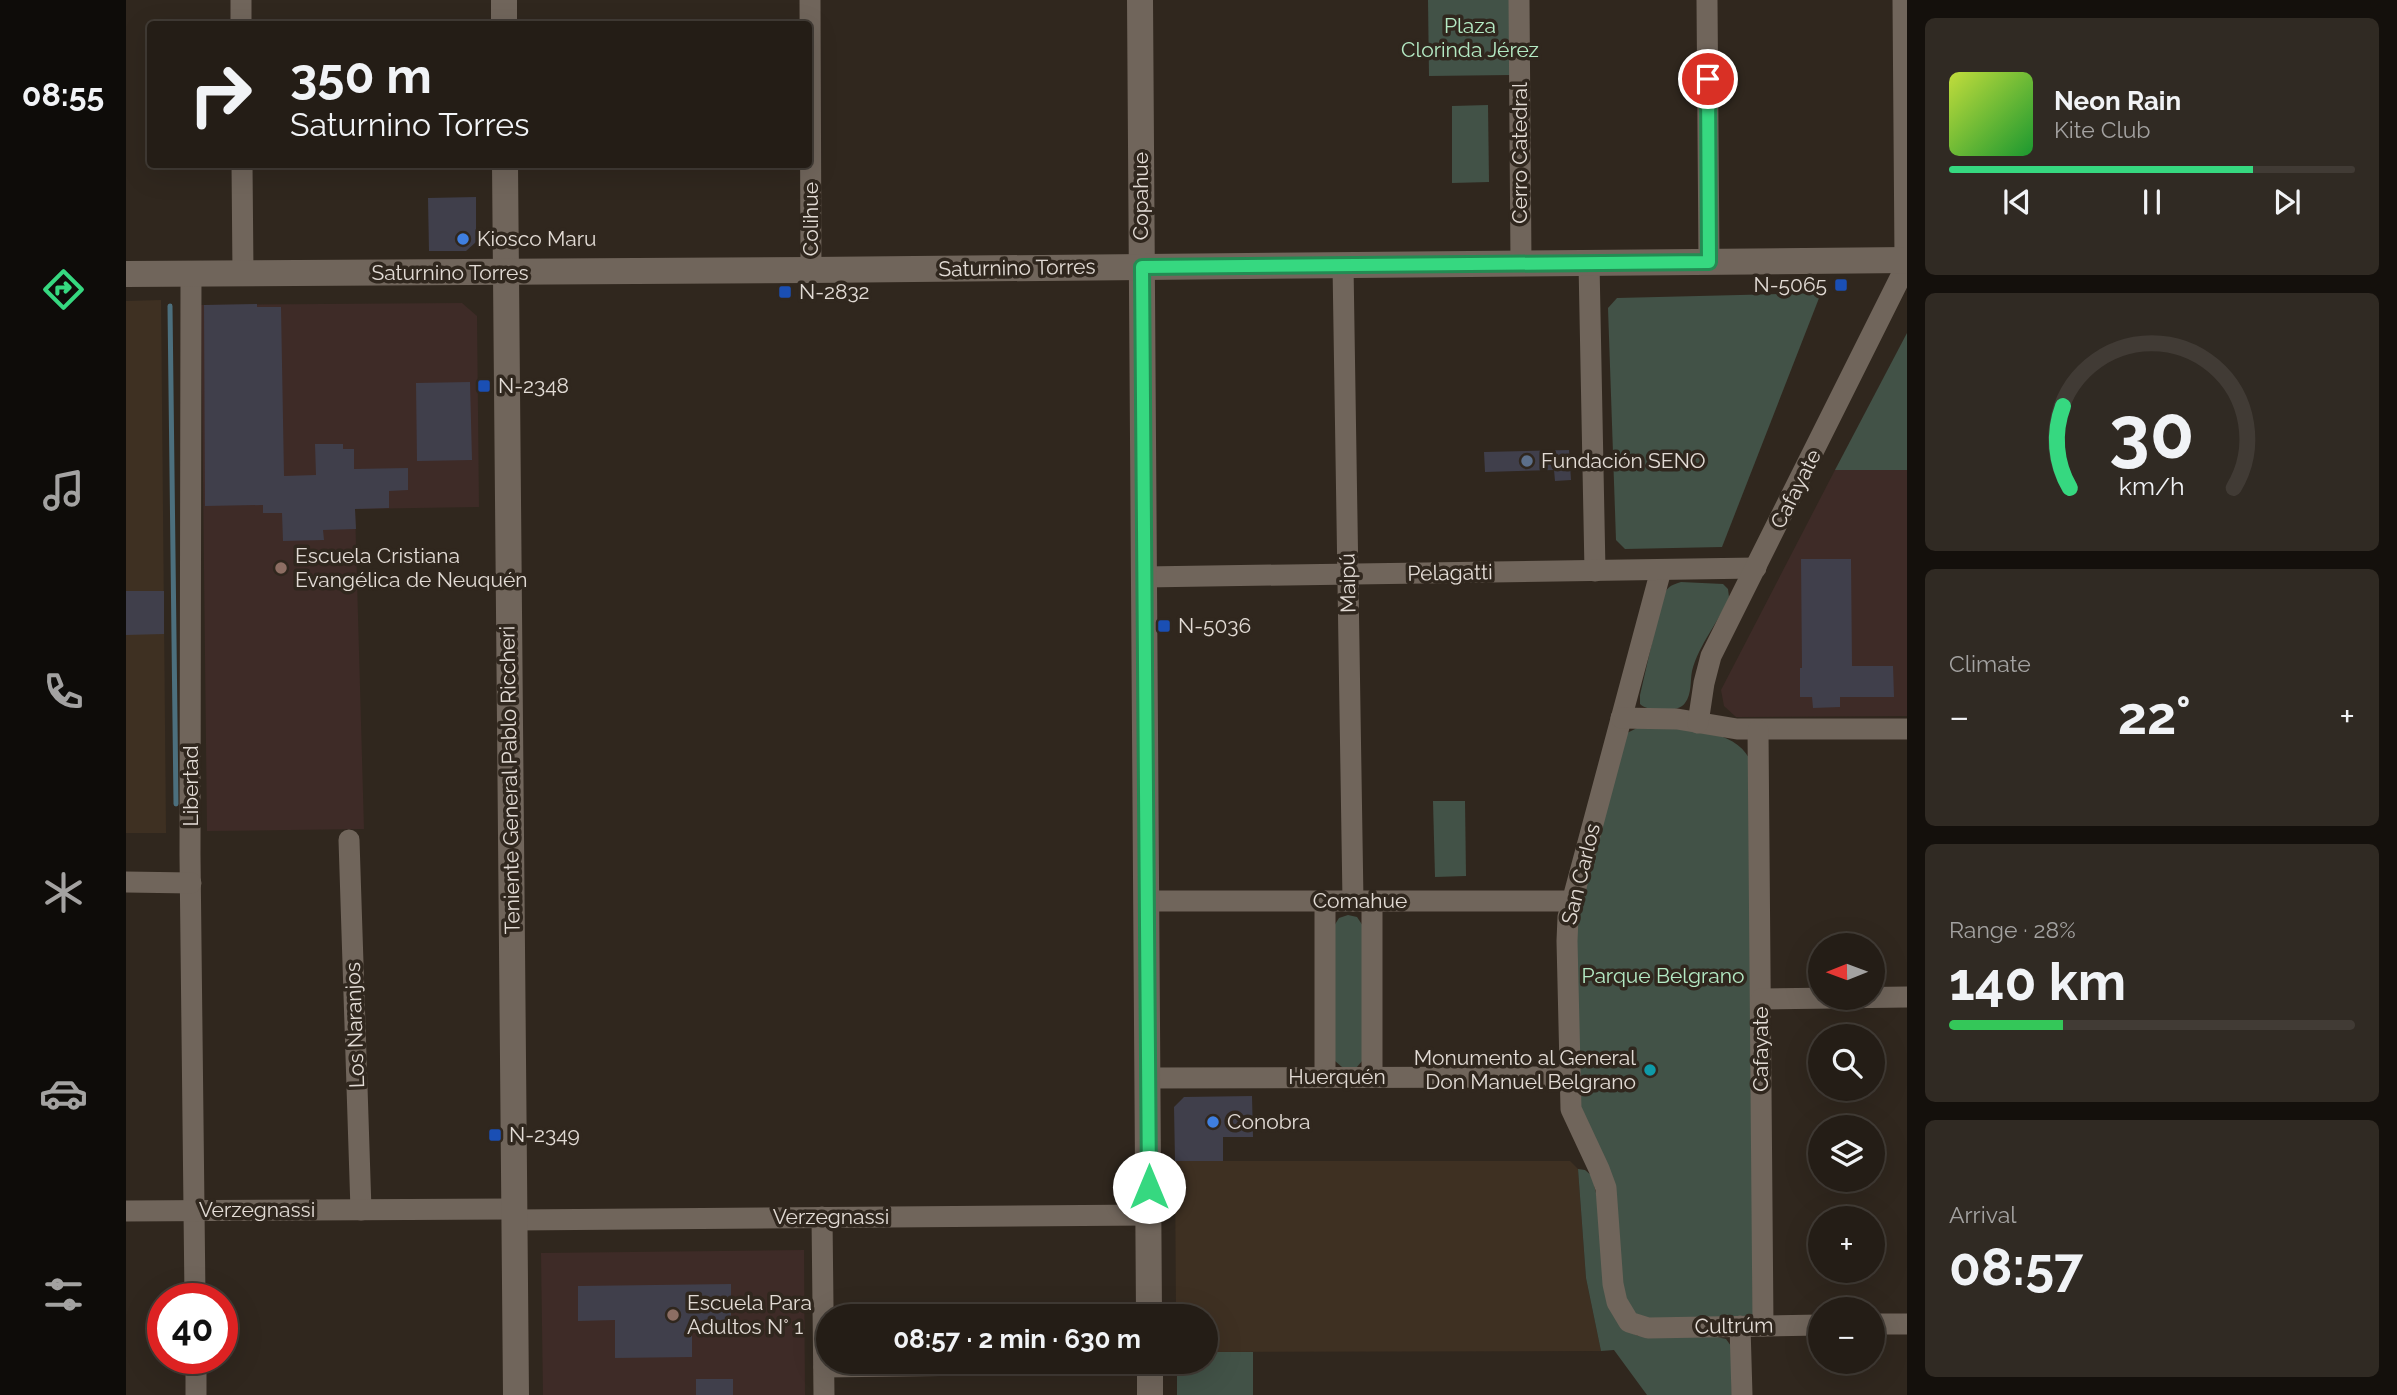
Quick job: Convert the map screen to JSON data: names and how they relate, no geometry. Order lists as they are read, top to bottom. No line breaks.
{"streets":{"street":["Cerro Catedral","Copahue","Colihue","Saturnino Torres","Cafayate","Pelagatti","Maipú","Teniente General Pablo Riccheri","Libertad","San Carlos","Comahue","Los Naranjos","Huerquén","Verzegnassi","Cultrúm"]},"crossings":[["Cerro Catedral","Saturnino Torres"],["Copahue","Saturnino Torres"],["Copahue","Pelagatti"],["Copahue","Comahue"],["Copahue","Huerquén"],["Copahue","Verzegnassi"],["Colihue","Saturnino Torres"],["Saturnino Torres","Cafayate"],["Saturnino Torres","Maipú"],["Saturnino Torres","Teniente General Pablo Riccheri"],["Saturnino Torres","Libertad"],["Cafayate","Pelagatti"],["Cafayate","Cultrúm"],["Pelagatti","Maipú"],["Pelagatti","San Carlos"],["Maipú","Comahue"],["Maipú","Huerquén"],["Teniente General Pablo Riccheri","Verzegnassi"],["Libertad","Verzegnassi"],["San Carlos","Comahue"],["San Carlos","Huerquén"],["San Carlos","Cultrúm"],["Los Naranjos","Verzegnassi"]],"parks":["Plaza Clorinda Jérez","Parque Belgrano"],"places":{"other":["Kiosco Maru","Fundación SENO","Escuela Cristiana Evangélica de Neuquén","Monumento al General Don Manuel Belgrano","Conobra","Escuela Para Adultos N° 1"],"transit":["N-5065","N-2832","N-2348","N-5036","N-2349"]},"north":"left","page":{"tabs":"08:55","turn":["350 m","Saturnino Torres"],"song":["Neon Rain","Kite Club"],"tile":["Climate",["Range · 28%","140 km"],["Arrival","08:57"]],"heat":["−","22°","+"],"map_buttons":["+","−"],"limit":"40","trip":"08:57 · 2 min · 630 m","gauge":["30","km/h"]}}
